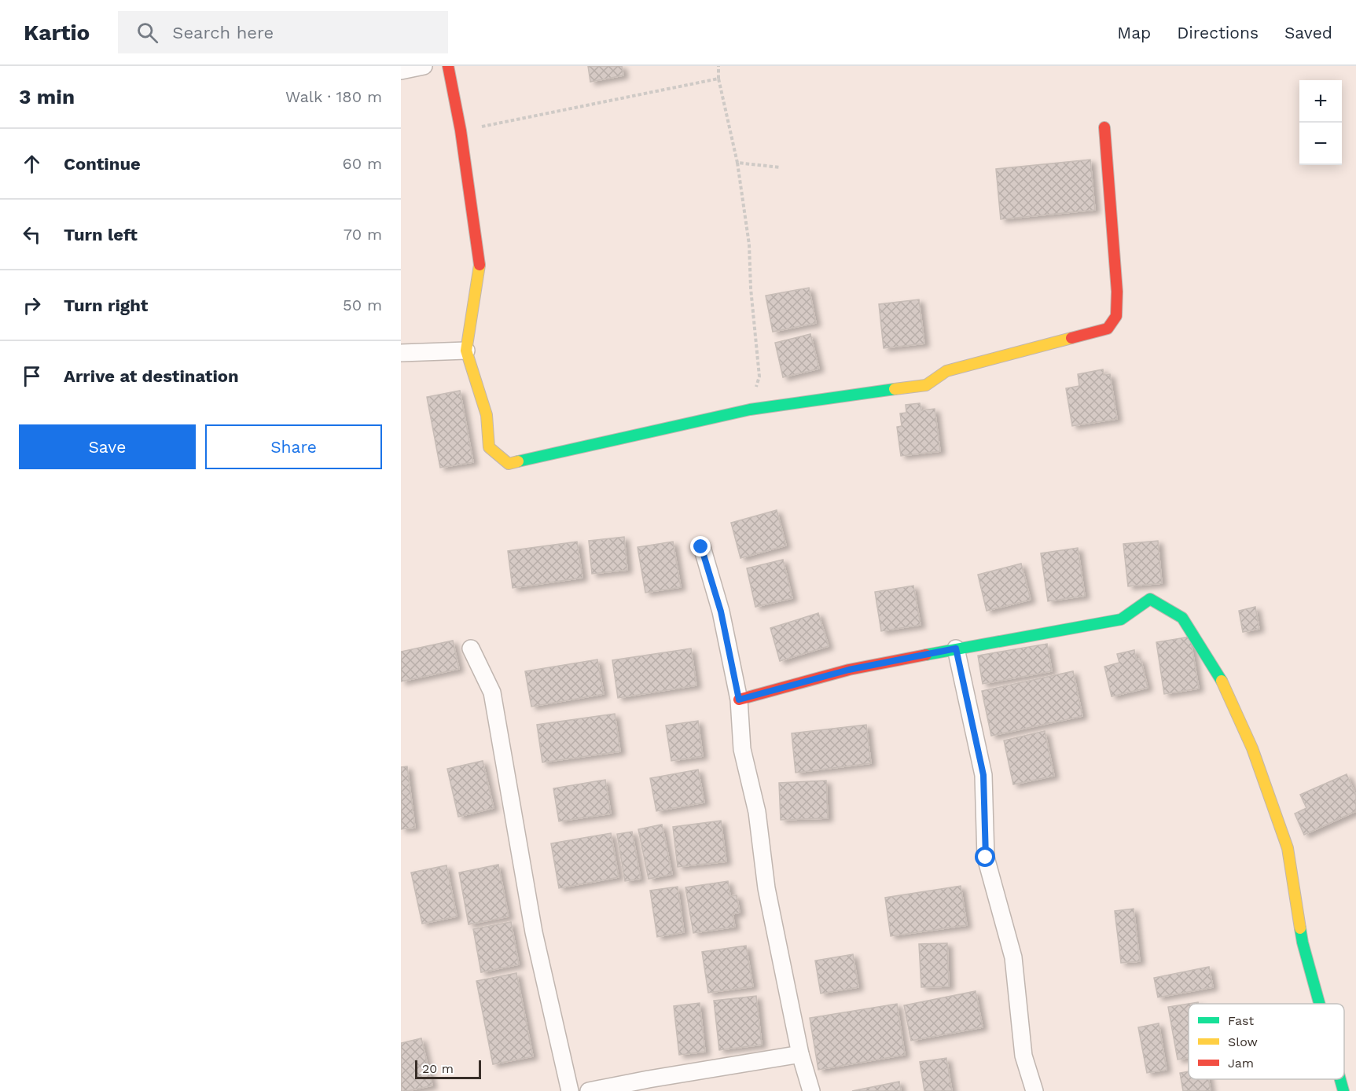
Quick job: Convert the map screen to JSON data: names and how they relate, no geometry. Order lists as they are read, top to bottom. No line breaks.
{"legend":["Fast","Slow","Jam"],"scale_bar":"20 m","page":{"header":"Kartio","search":"Search here","nav":["Map","Directions","Saved"],"heading":["3 min","Walk · 180 m"],"map_buttons":["+","−"],"list":[["Continue","60 m"],["Turn left","70 m"],["Turn right","50 m"],"Arrive at destination"],"buttons":["Save","Share"],"scale":"20 m"}}
